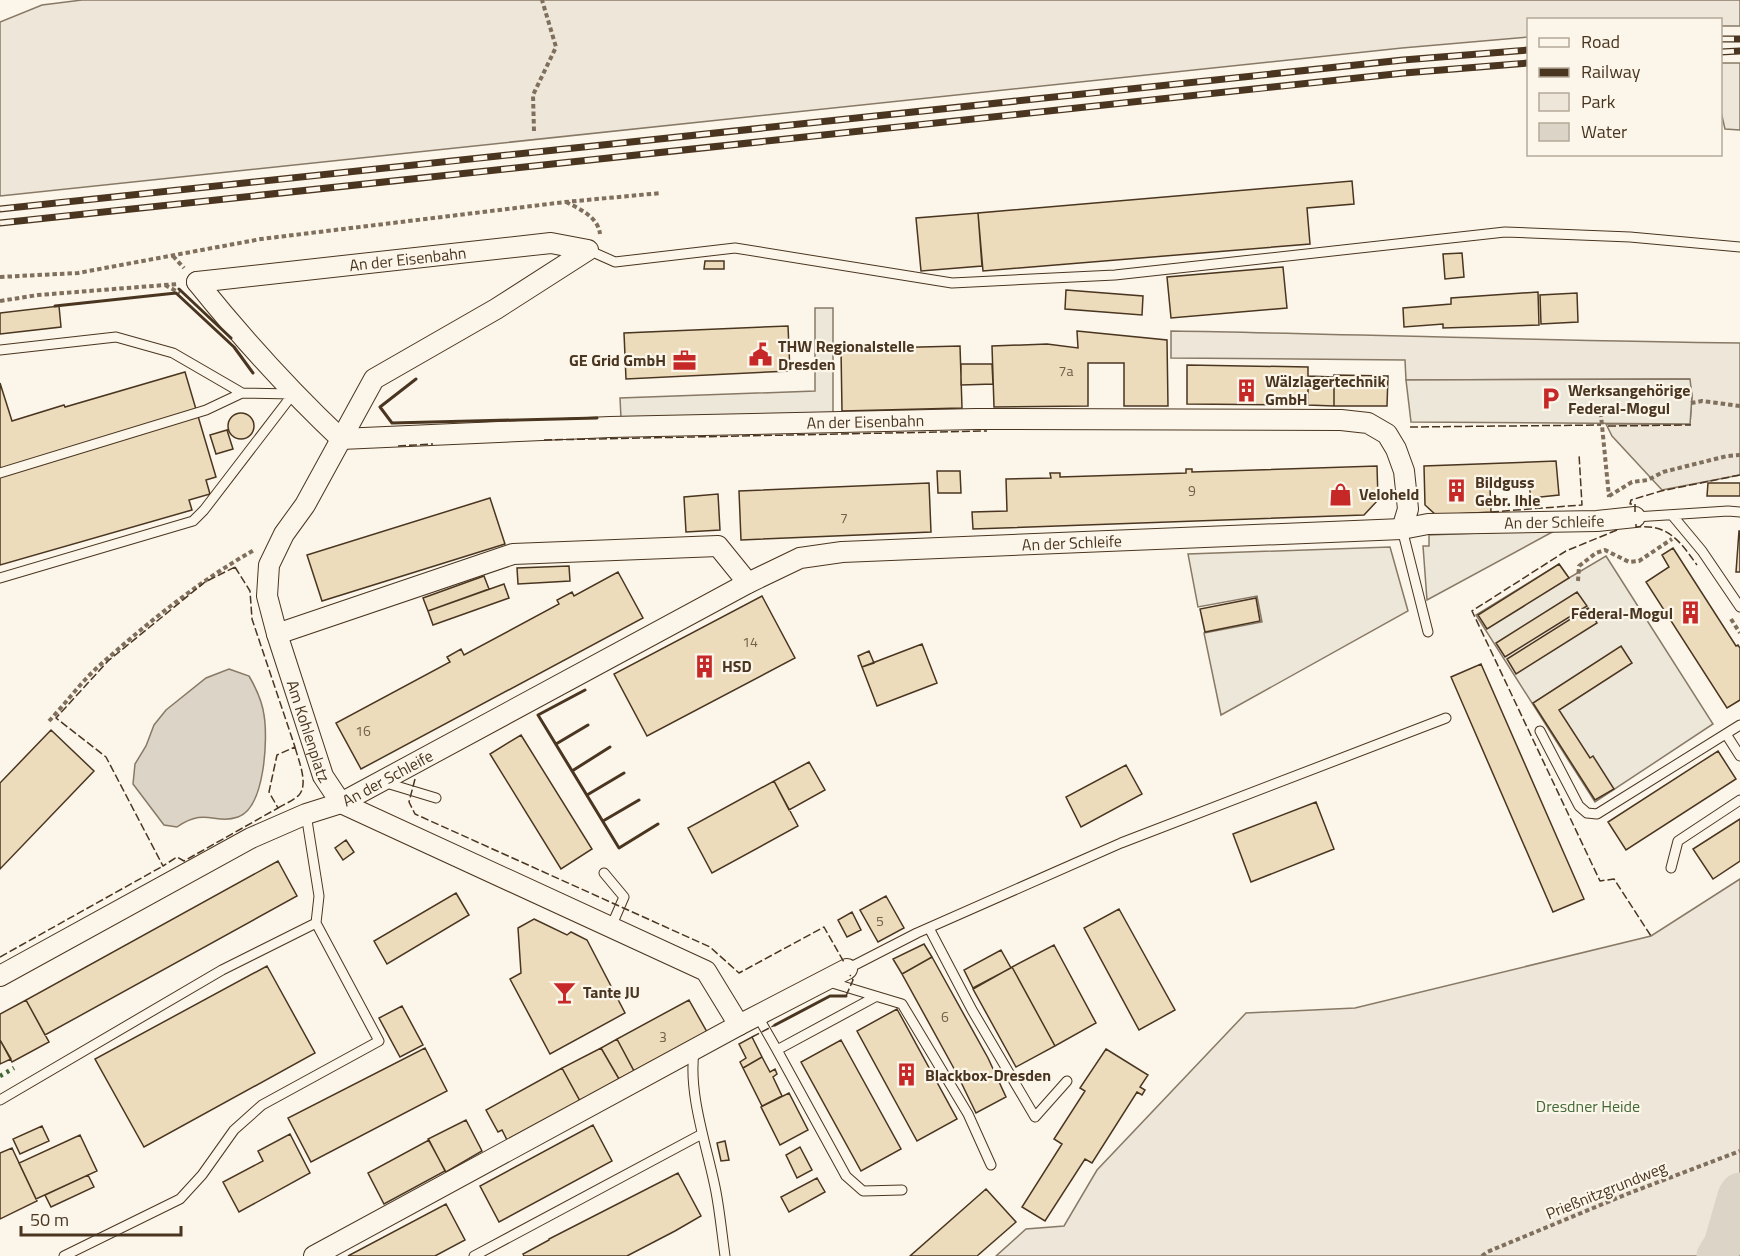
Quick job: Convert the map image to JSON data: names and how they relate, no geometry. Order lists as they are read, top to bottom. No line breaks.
{"streets":{"street":["An der Eisenbahn","An der Schleife","Am Kohlenplatz"],"path":["Prießnitzgrundweg"]},"crossings":[["An der Eisenbahn","An der Schleife"],["An der Eisenbahn","Am Kohlenplatz"],["An der Schleife","Am Kohlenplatz"]],"parks":["Dresdner Heide"],"places":{"public building":["THW Regionalstelle Dresden"],"office":["GE Grid GmbH"],"building":["Wälzlagertechnik GmbH","Bildguss Gebr. Ihle","Federal-Mogul","HSD","Blackbox-Dresden"],"parking":["Werksangehörige Federal-Mogul"],"shop":["Veloheld"],"bar":["Tante JU"]},"house_numbers":["7a","9","7","14","16","5","6","3"],"legend":["Road","Railway","Park","Water"],"scale_bar":"50 m"}
